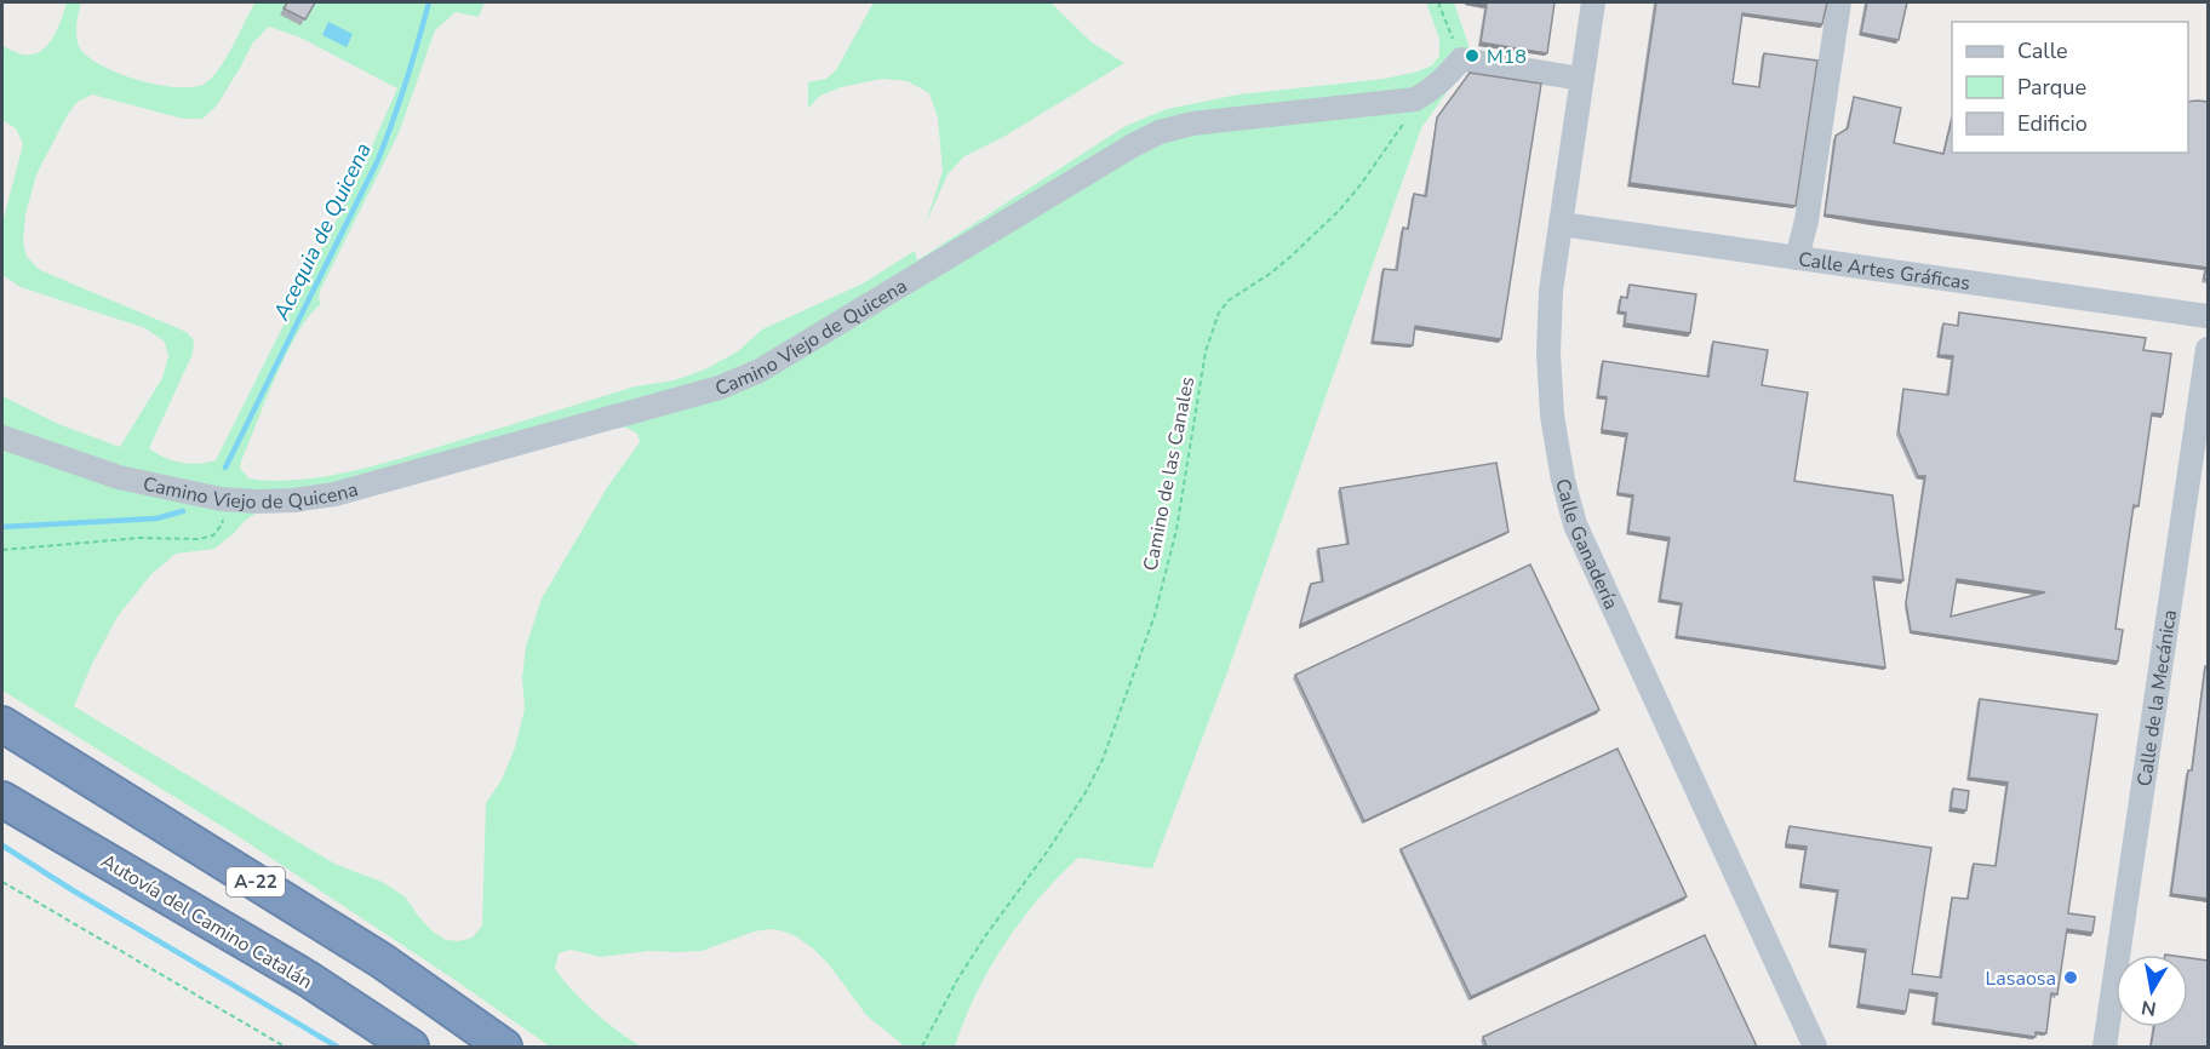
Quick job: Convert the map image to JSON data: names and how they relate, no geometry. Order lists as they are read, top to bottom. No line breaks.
{"streets":{"highway":["A-22","Autovía del Camino Catalán"],"street":["Calle Artes Gráficas","Camino Viejo de Quicena","Calle Ganadería","Calle de la Mecánica"],"path":["Camino de las Canales"]},"crossings":[["Calle Artes Gráficas","Calle Ganadería"],["Camino Viejo de Quicena","Camino de las Canales"]],"water":["Acequia de Quicena"],"places":["M18","Lasaosa"],"legend":["Calle","Parque","Edificio"],"north":"bottom"}
